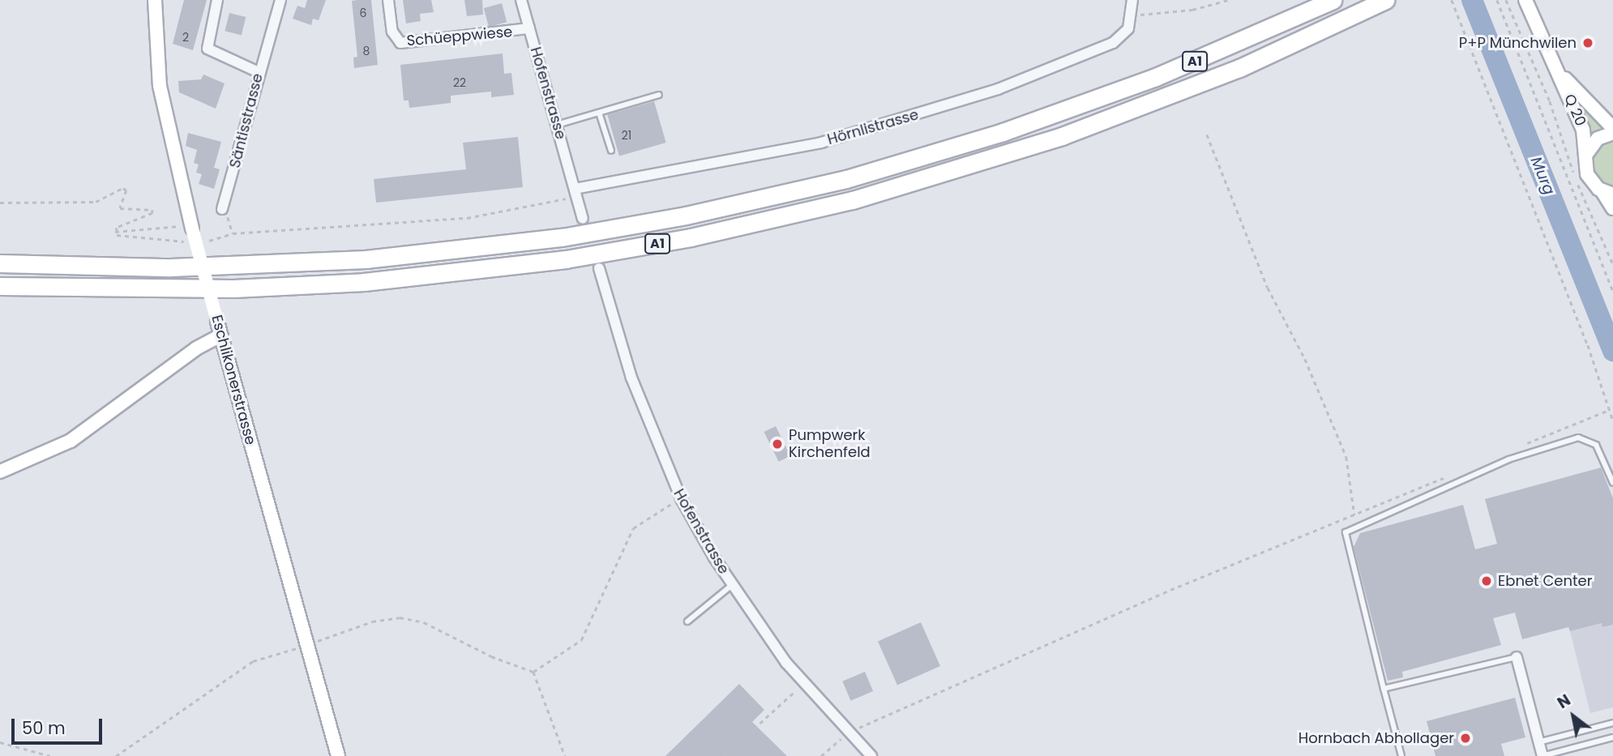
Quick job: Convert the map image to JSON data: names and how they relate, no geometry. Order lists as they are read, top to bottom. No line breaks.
{"streets":{"highway":["A1"],"main road":["Q 20","Eschlikonerstrasse"],"street":["Schüeppwiese","Hofenstrasse","Säntisstrasse","Hörnlistrasse"]},"crossings":[["Schüeppwiese","Hofenstrasse"],["Hofenstrasse","Hörnlistrasse"]],"water":["Murg"],"places":["P+P Münchwilen","Pumpwerk Kirchenfeld","Ebnet Center","Hornbach Abhollager"],"house_numbers":["6","2","8","22","21"],"scale_bar":"50 m","north":"top left"}
